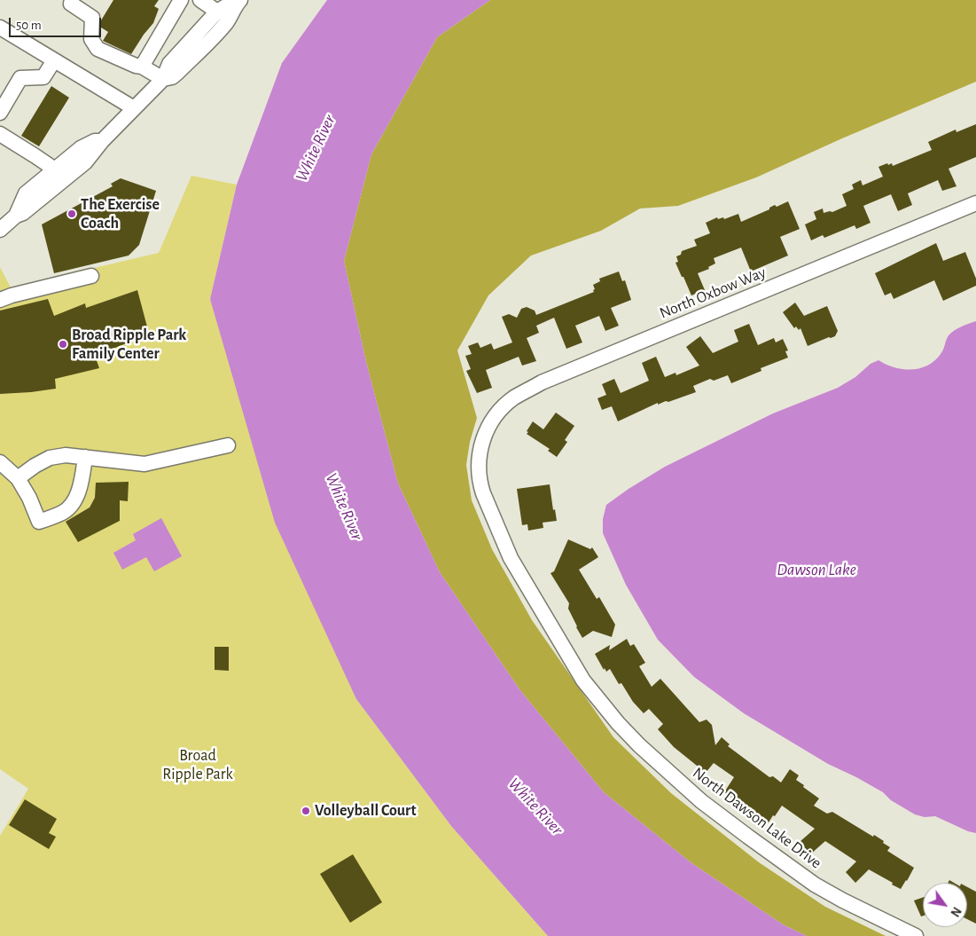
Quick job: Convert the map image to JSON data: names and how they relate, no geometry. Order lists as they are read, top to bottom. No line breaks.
{"streets":{"street":["North Oxbow Way","North Dawson Lake Drive"]},"crossings":[["North Oxbow Way","North Dawson Lake Drive"]],"water":["White River","Dawson Lake"],"parks":["Broad Ripple Park"],"places":["The Exercise Coach","Broad Ripple Park Family Center","Volleyball Court"],"scale_bar":"50 m","north":"bottom right"}
